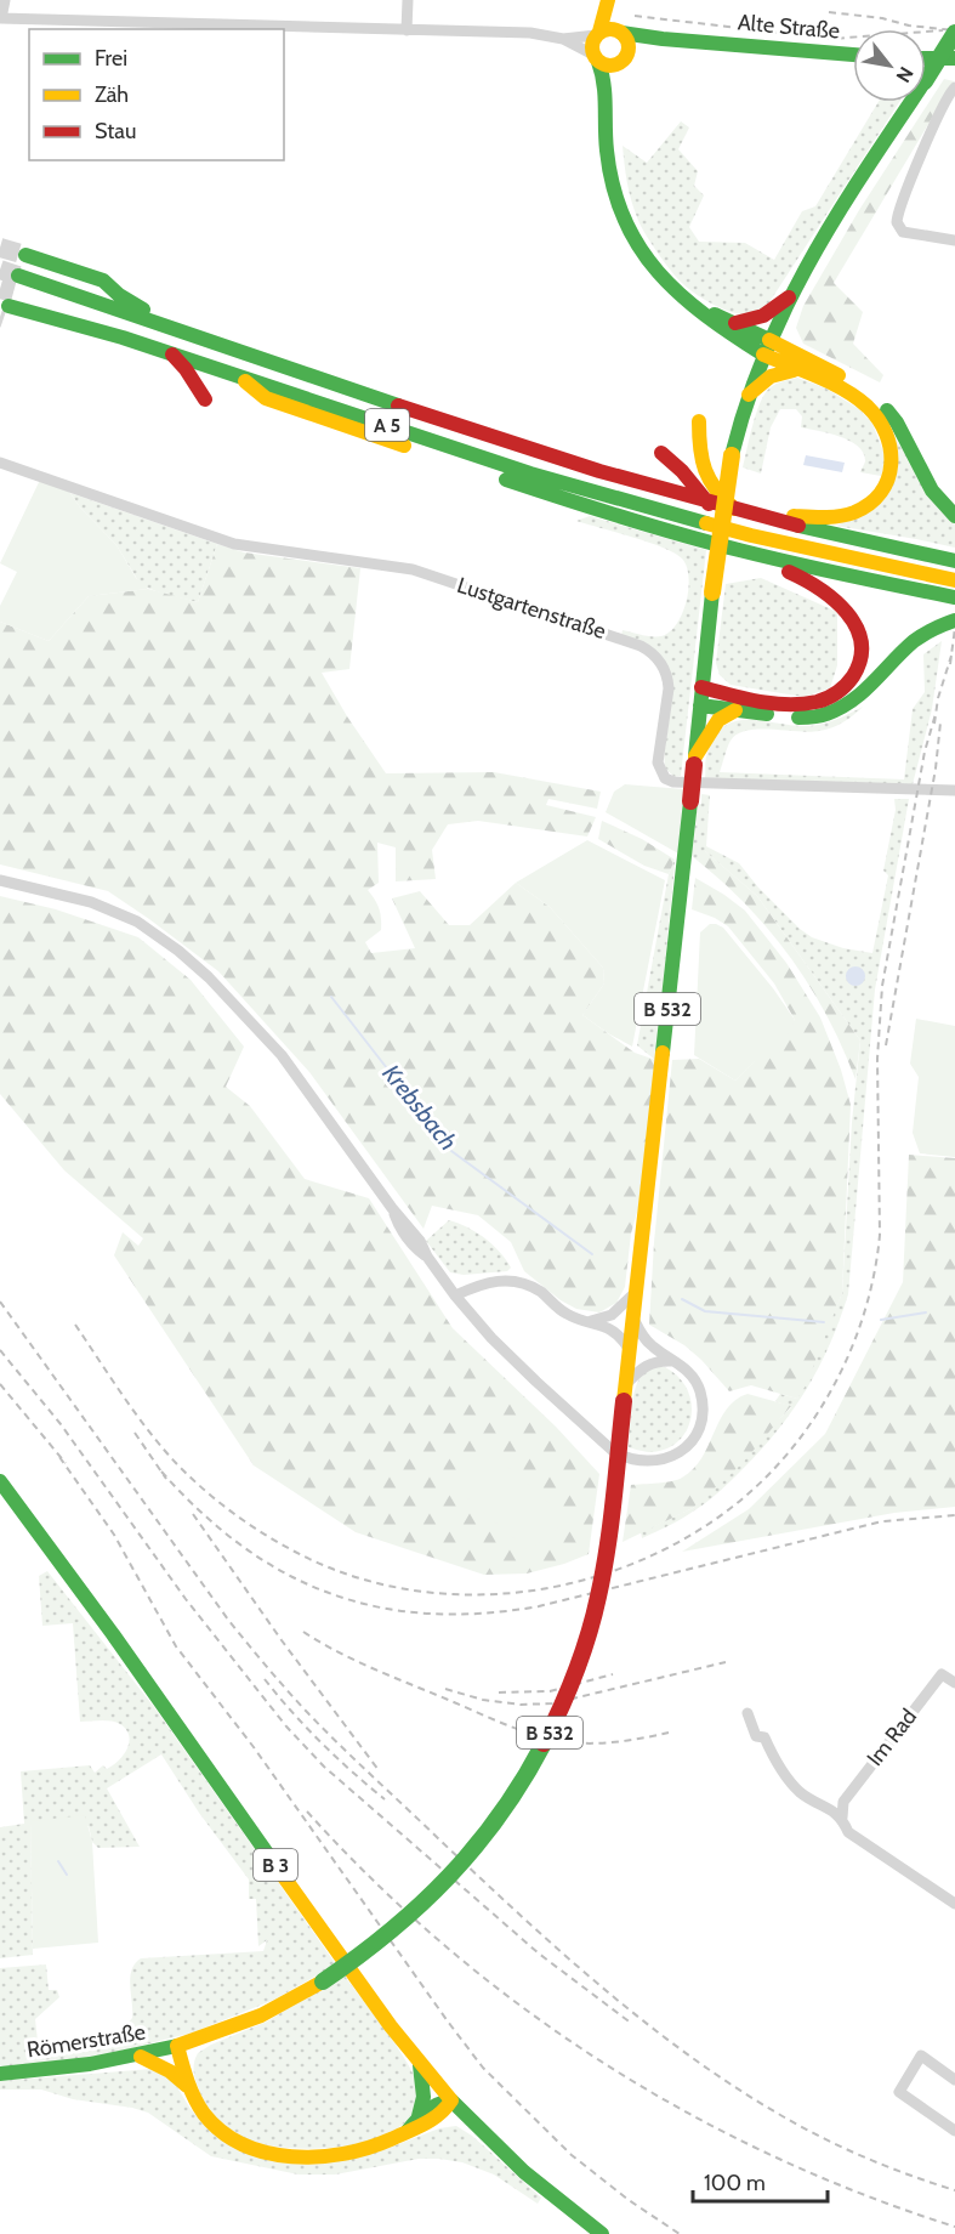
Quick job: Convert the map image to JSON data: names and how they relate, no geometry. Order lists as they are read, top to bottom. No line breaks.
{"streets":{"main road":["Alte Straße","A 5","B 532","B 3","Römerstraße"],"street":["Lustgartenstraße","Im Rad"]},"crossings":[["B 532","Römerstraße"]],"water":["Krebsbach"],"legend":["Frei","Zäh","Stau"],"scale_bar":"100 m","north":"bottom right"}
